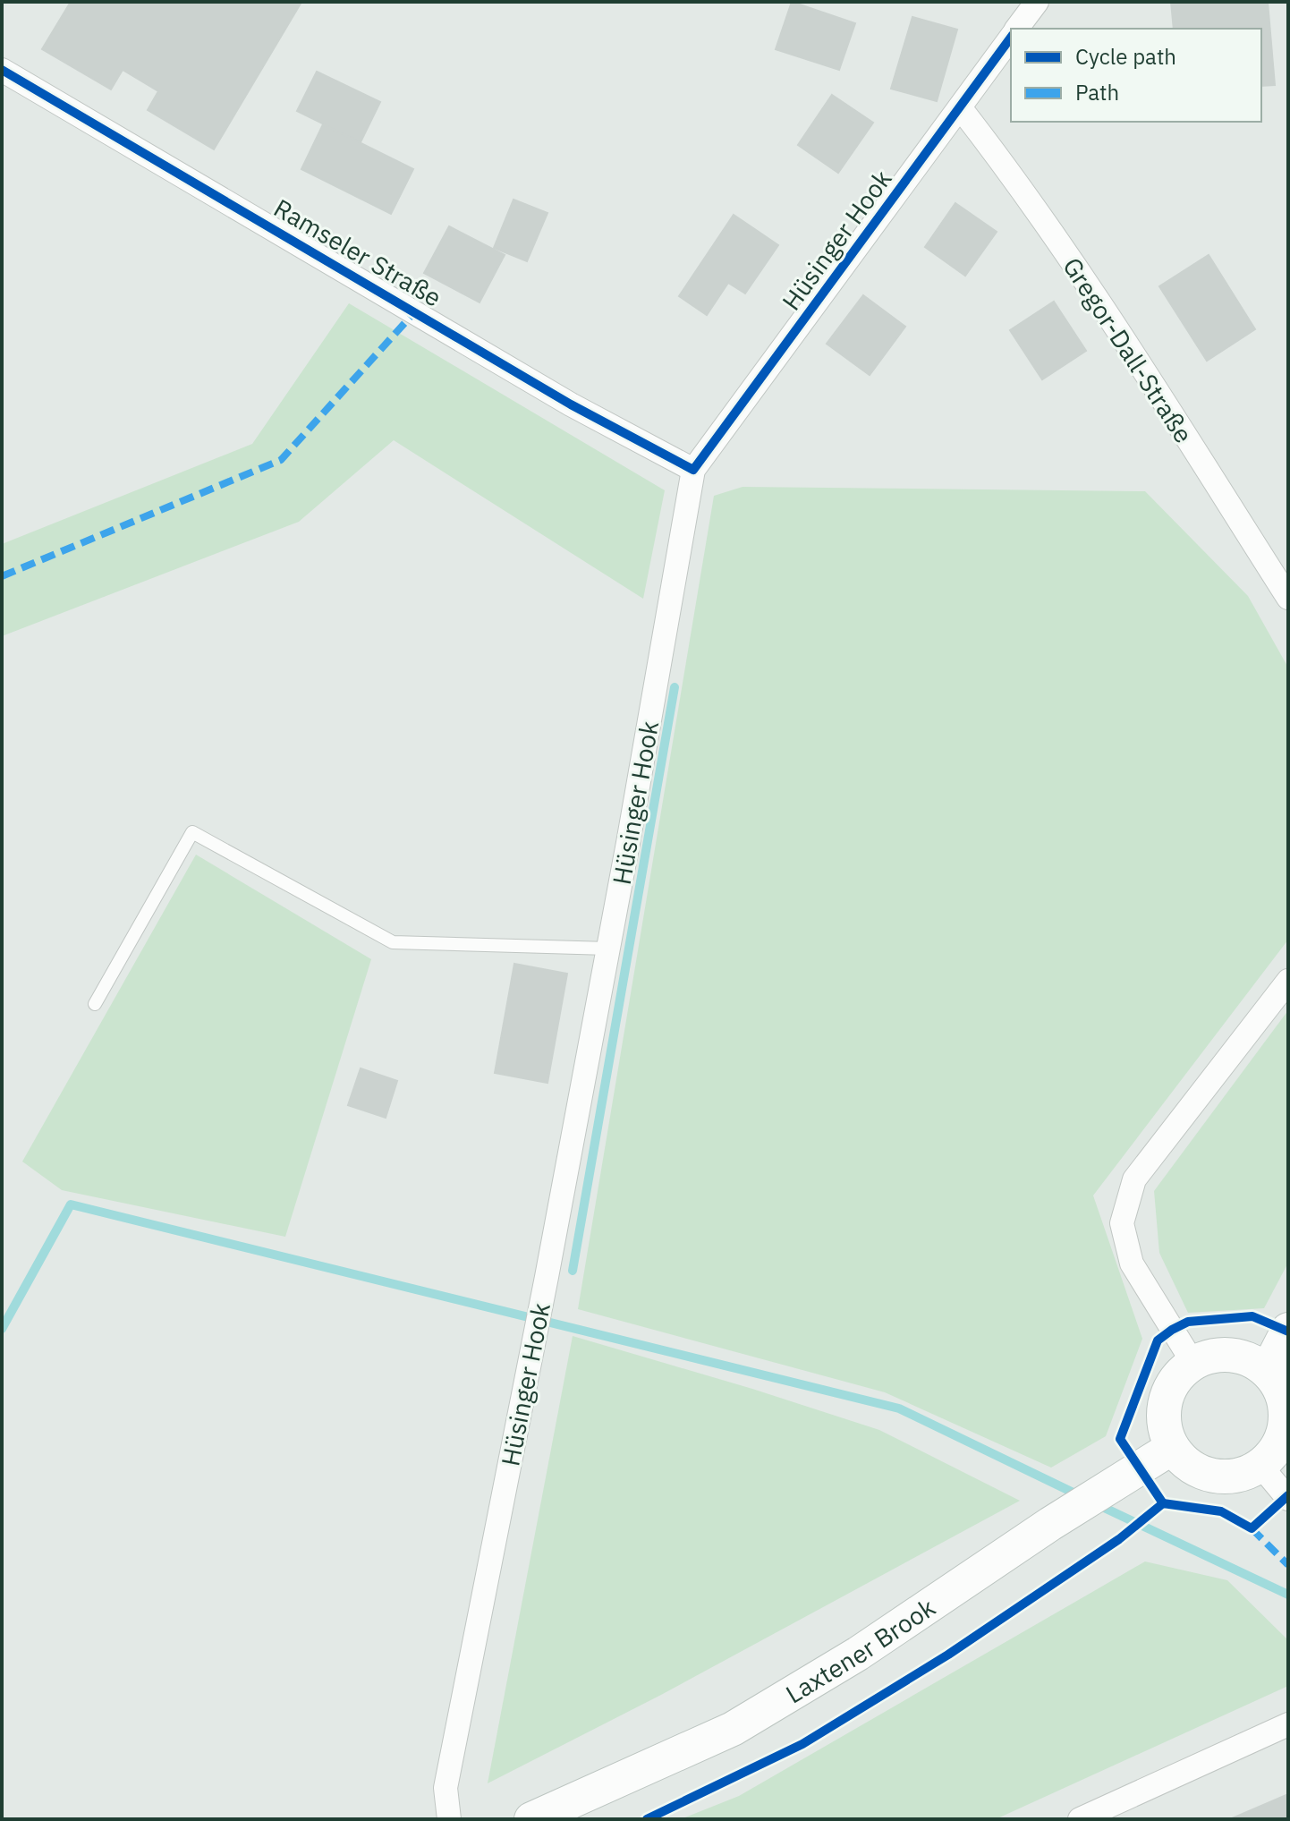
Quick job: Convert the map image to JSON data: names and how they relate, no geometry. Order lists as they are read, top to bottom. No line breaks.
{"streets":{"street":["Hüsinger Hook","Ramseler Straße","Gregor-Dall-Straße","Laxtener Brook"]},"crossings":[["Hüsinger Hook","Ramseler Straße"],["Hüsinger Hook","Gregor-Dall-Straße"]],"legend":["Cycle path","Path"]}
